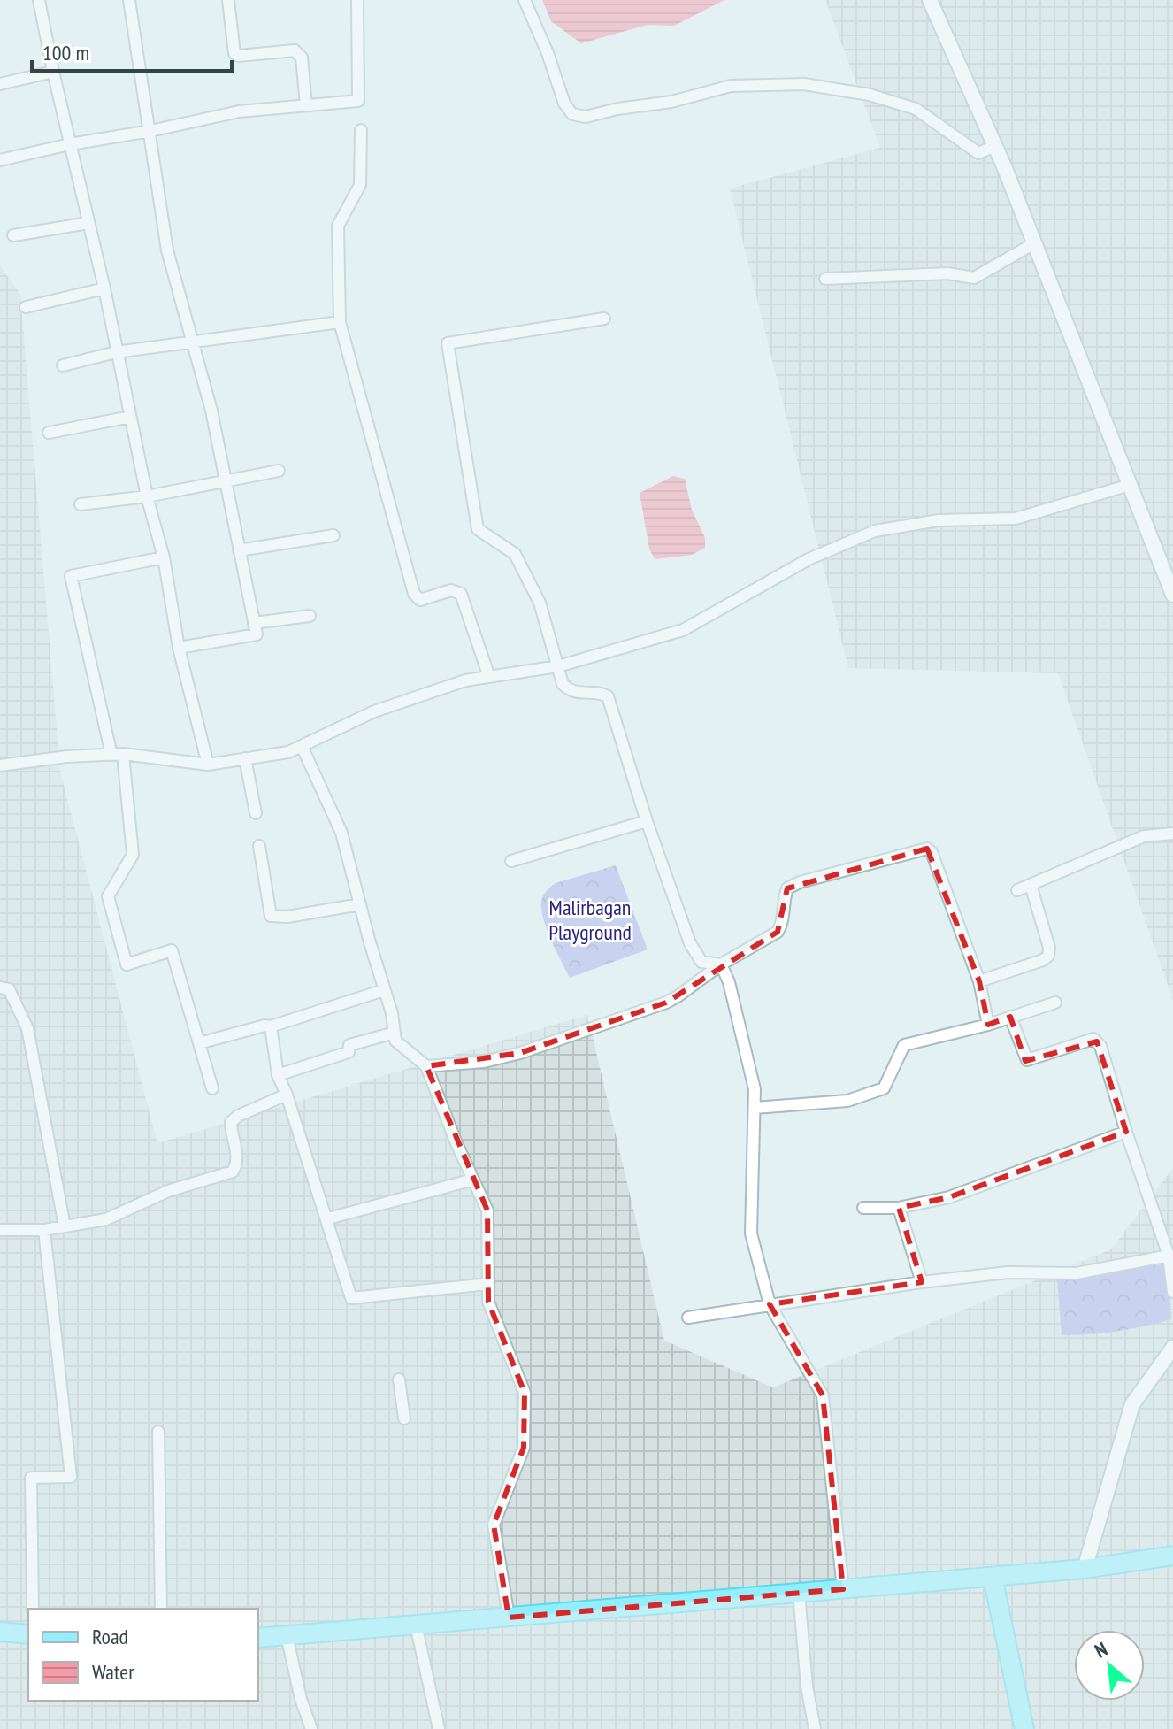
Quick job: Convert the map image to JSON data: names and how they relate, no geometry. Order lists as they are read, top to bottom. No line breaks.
{"parks":["Malirbagan Playground"],"legend":["Road","Water"],"scale_bar":"100 m","north":"top left"}
